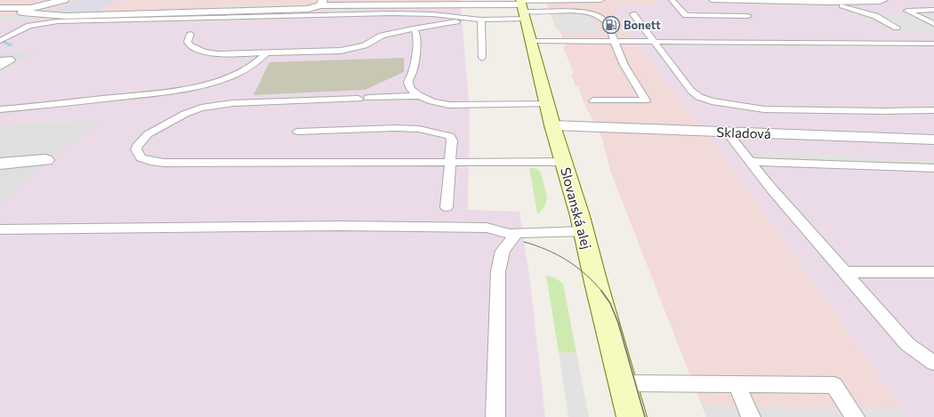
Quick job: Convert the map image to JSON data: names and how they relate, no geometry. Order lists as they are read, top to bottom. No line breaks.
{"streets":{"main road":["Slovanská alej"],"street":["Skladová"]},"crossings":[["Skladová","Slovanská alej"]],"places":{"fuel station":["Bonett"]}}
